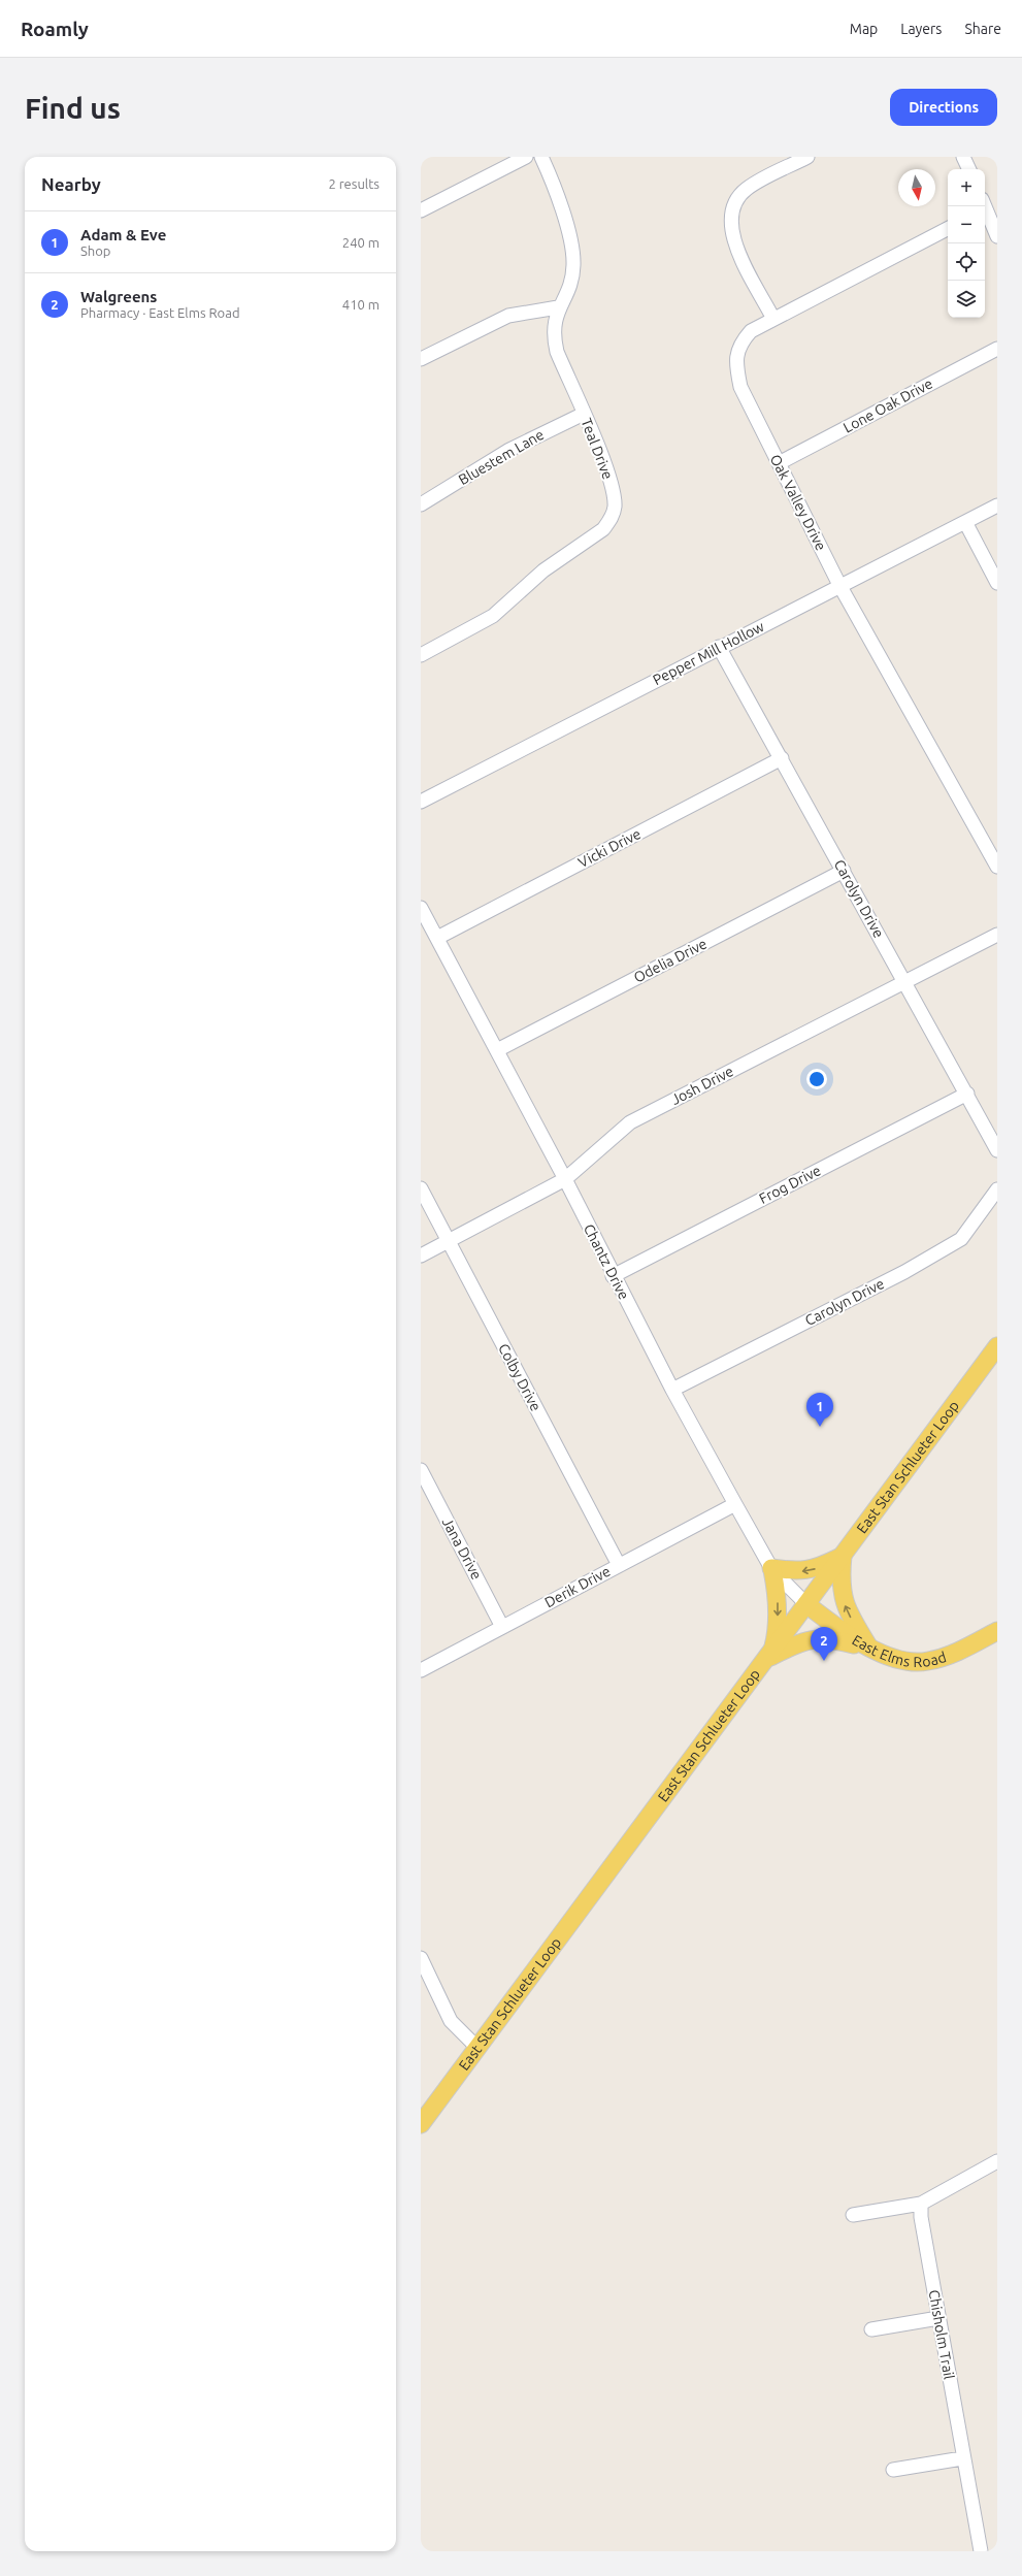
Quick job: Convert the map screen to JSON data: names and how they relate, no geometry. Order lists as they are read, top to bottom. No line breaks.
{"streets":{"main road":["East Stan Schlueter Loop","East Elms Road"],"street":["Lone Oak Drive","Teal Drive","Bluestem Lane","Oak Valley Drive","Pepper Mill Hollow","Vicki Drive","Carolyn Drive","Odelia Drive","Josh Drive","Frog Drive","Chantz Drive","Colby Drive","Jana Drive","Derik Drive","Chisholm Trail"]},"crossings":[["Lone Oak Drive","Oak Valley Drive"],["Teal Drive","Bluestem Lane"],["Oak Valley Drive","Pepper Mill Hollow"],["Pepper Mill Hollow","Carolyn Drive"],["Vicki Drive","Carolyn Drive"],["Vicki Drive","Chantz Drive"],["Carolyn Drive","Odelia Drive"],["Carolyn Drive","Josh Drive"],["Carolyn Drive","Frog Drive"],["Carolyn Drive","Chantz Drive"],["Odelia Drive","Chantz Drive"],["Josh Drive","Chantz Drive"],["Josh Drive","Colby Drive"],["Frog Drive","Chantz Drive"],["Chantz Drive","East Stan Schlueter Loop"],["Chantz Drive","Derik Drive"],["Chantz Drive","East Elms Road"],["Colby Drive","Derik Drive"],["East Stan Schlueter Loop","East Elms Road"],["Jana Drive","Derik Drive"]],"north":"bottom","page":{"header":"Roamly","nav":["Map","Layers","Share"],"buttons":"Directions","title":"Find us","heading":["Nearby","2 results"],"map_buttons":["+","−"],"list":[{"mark":"1","name":"Adam & Eve","note":"Shop","value":"240 m"},{"mark":"2","name":"Walgreens","note":"Pharmacy · East Elms Road","value":"410 m"}],"pins":["1","2"]}}
